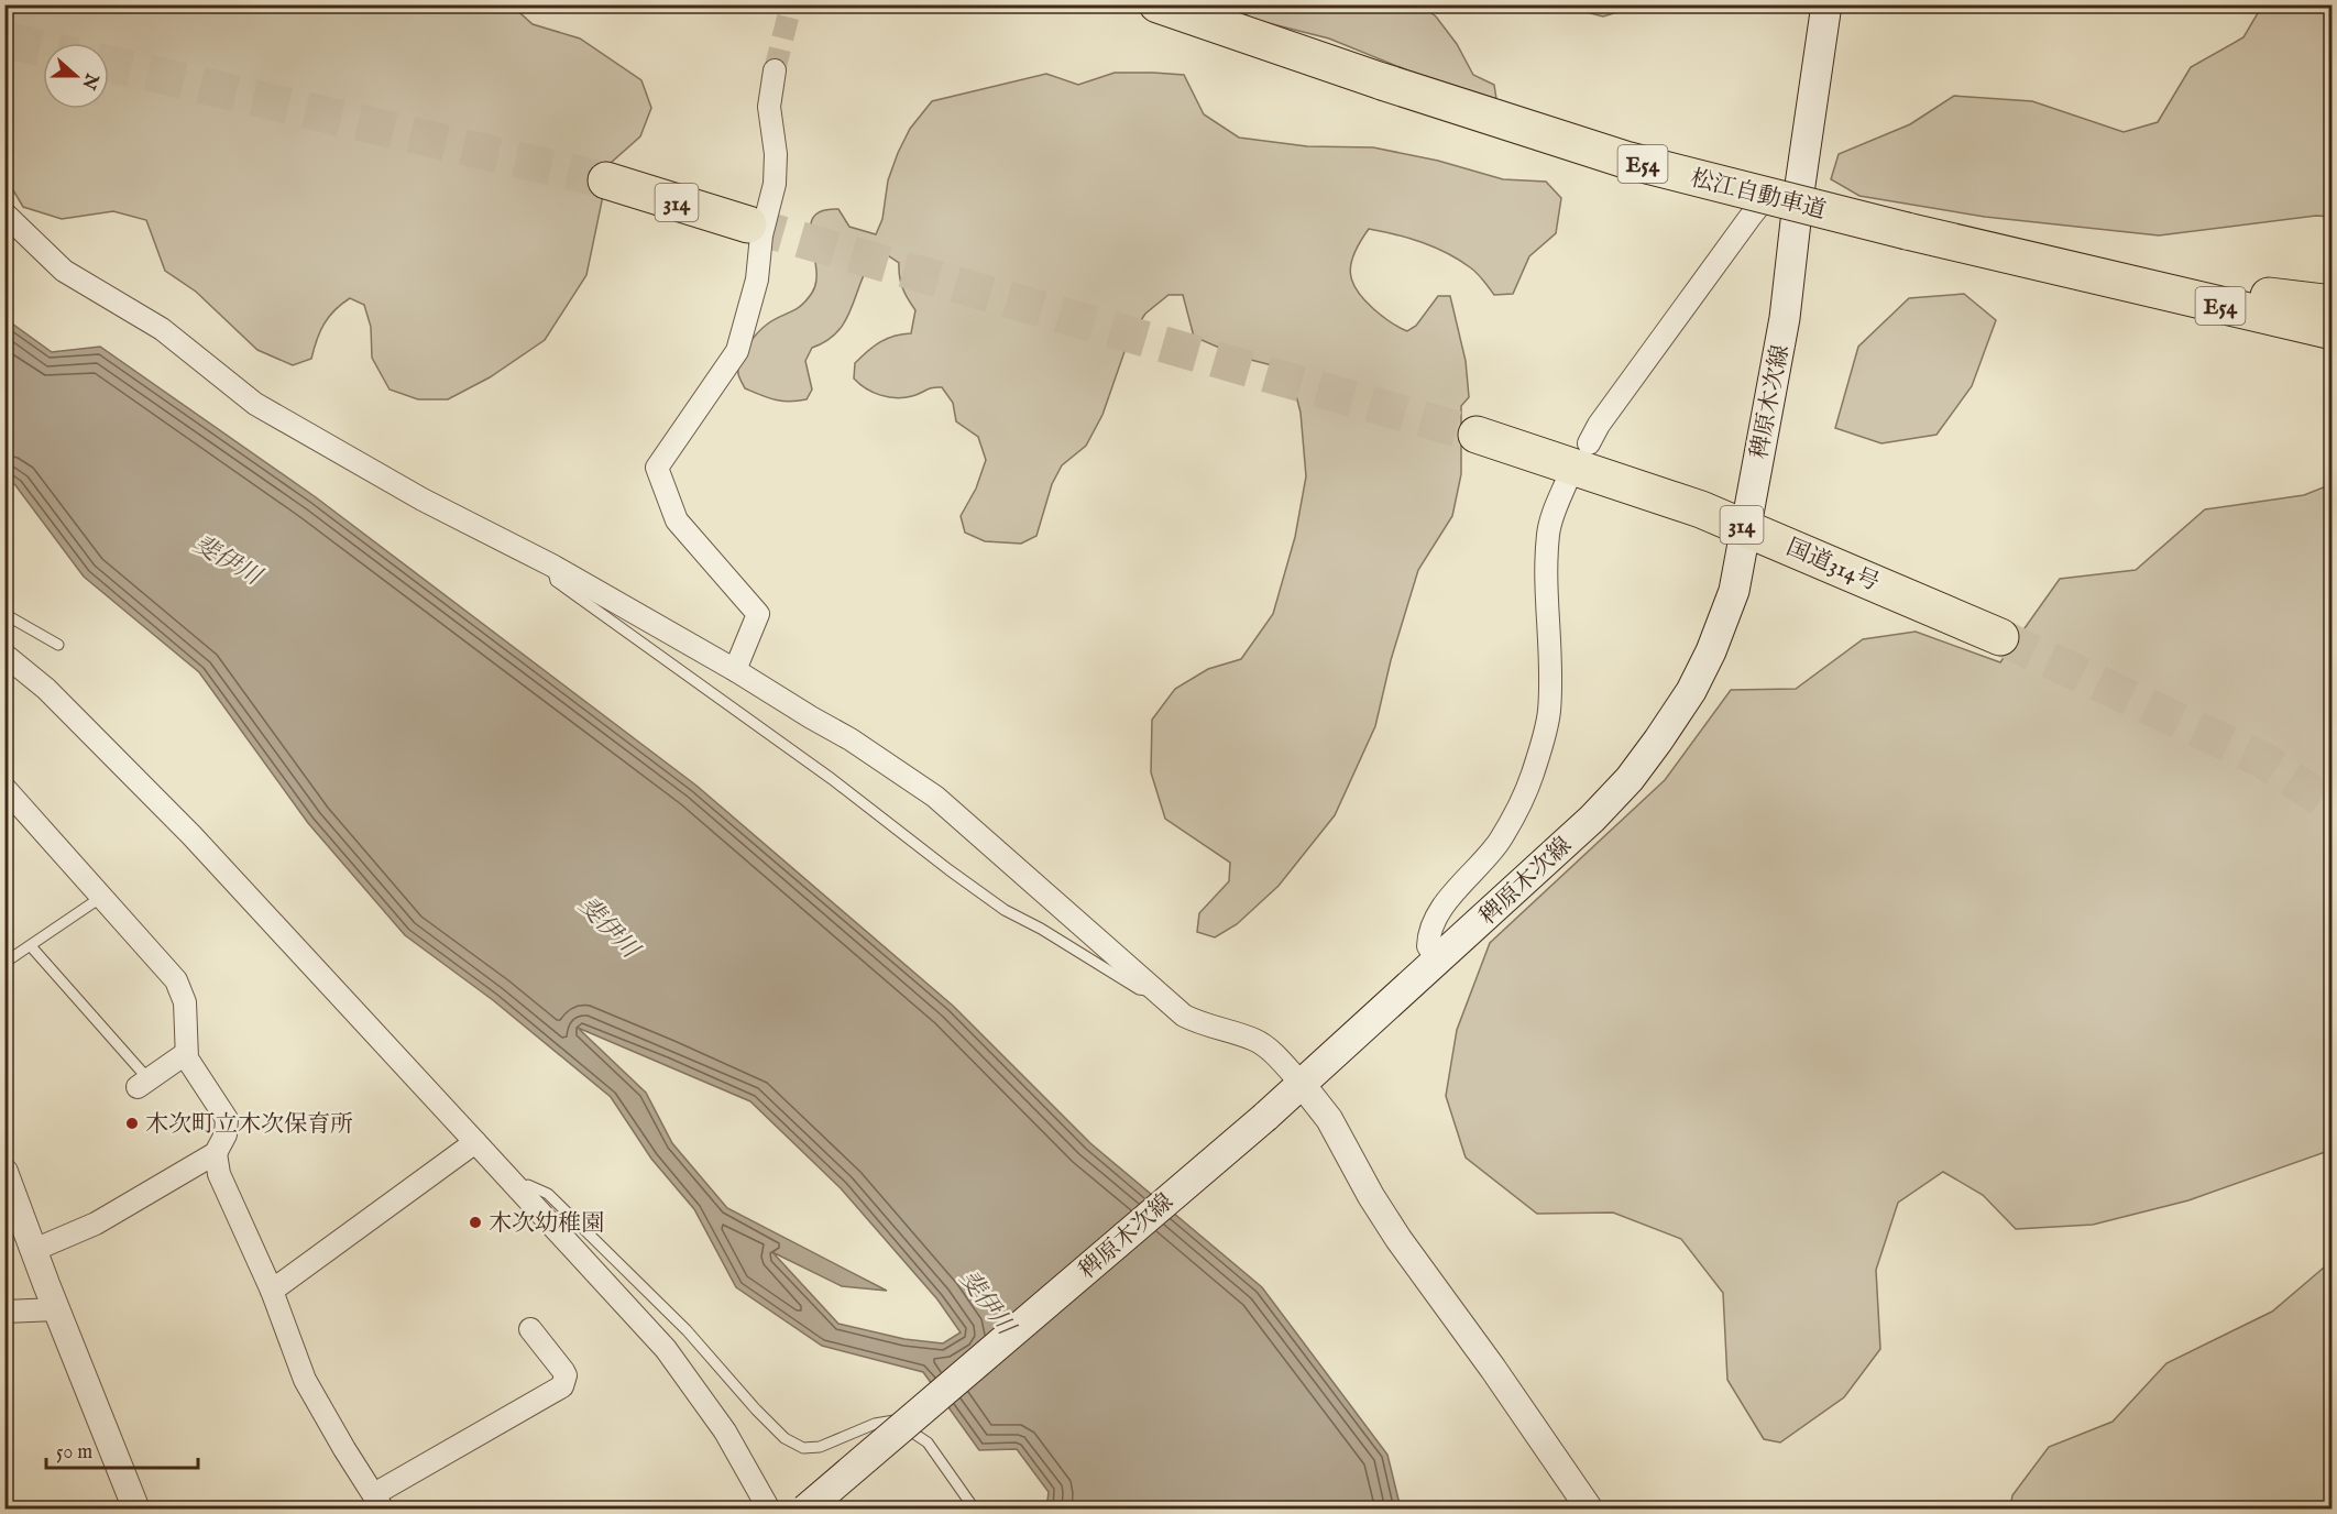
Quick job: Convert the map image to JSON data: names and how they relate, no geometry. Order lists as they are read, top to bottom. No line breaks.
{"streets":{"highway":["E54","松江自動車道","314","国道314号"],"main road":["稗原木次線"]},"crossings":[["稗原木次線","国道314号"]],"water":["斐伊川"],"places":["木次町立木次保育所","木次幼稚園"],"scale_bar":"50 m","north":"right"}
